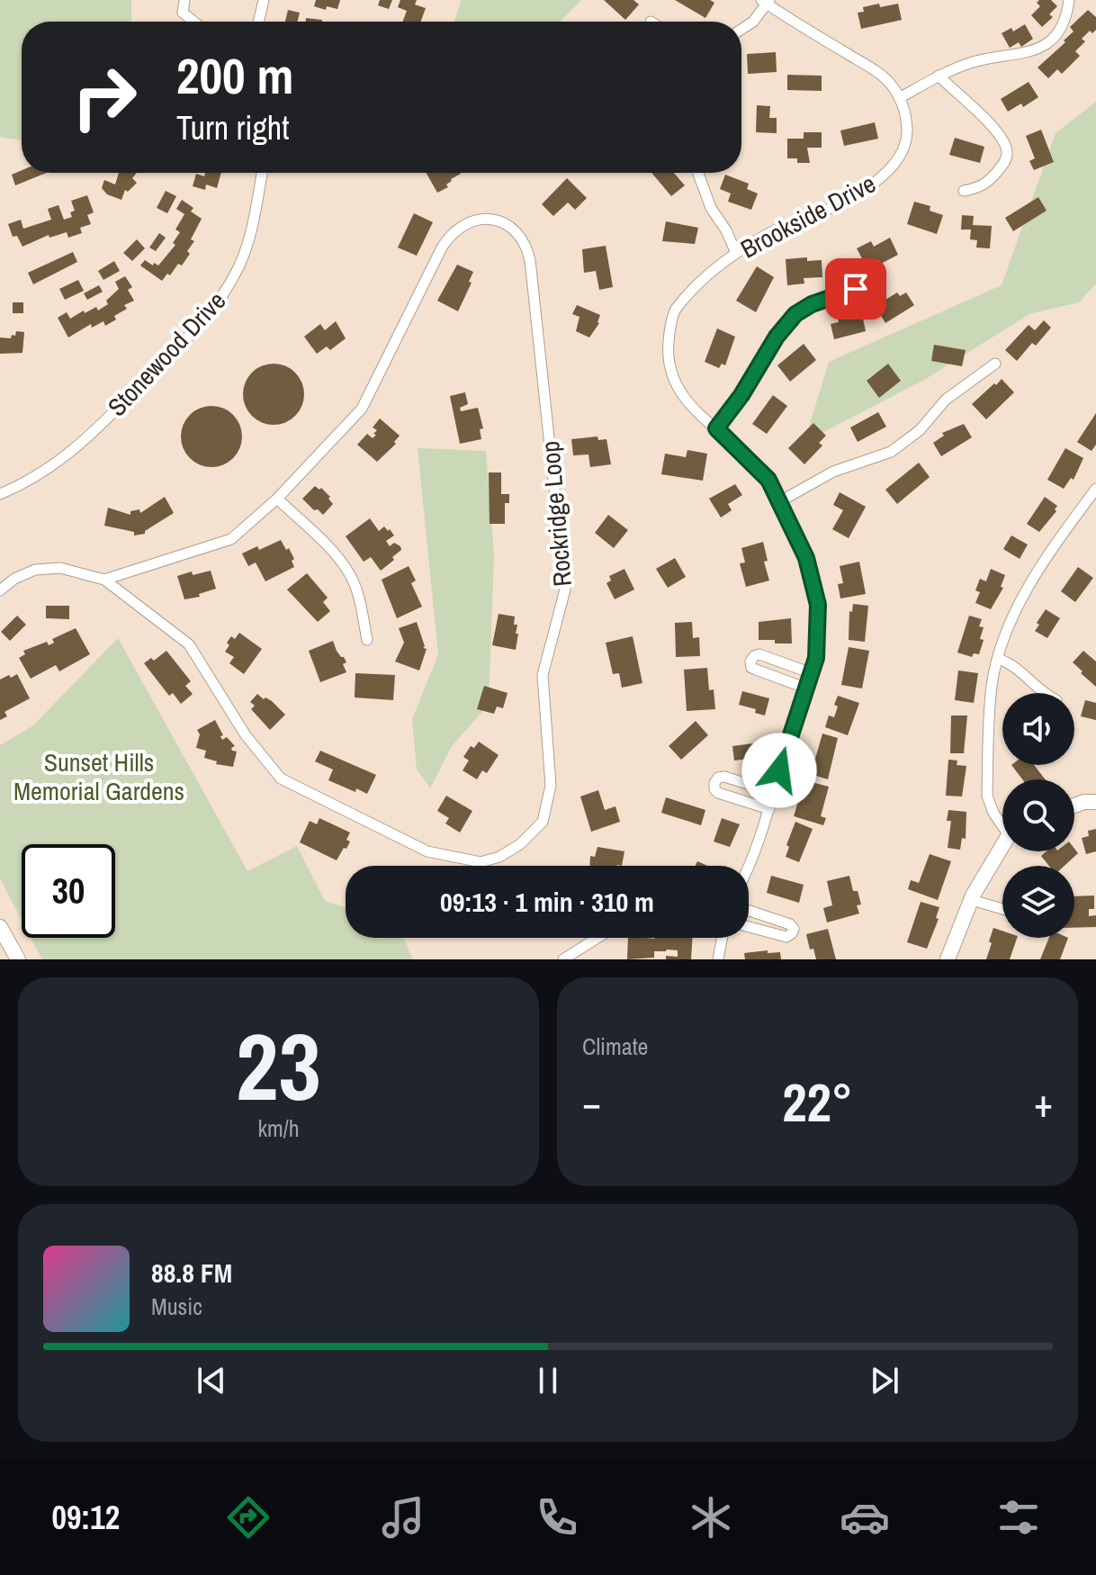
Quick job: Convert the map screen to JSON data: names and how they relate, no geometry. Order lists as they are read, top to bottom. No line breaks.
{"streets":{"street":["Brookside Drive","Stonewood Drive","Rockridge Loop"]},"parks":["Sunset Hills Memorial Gardens"],"page":{"turn":["200 m","Turn right"],"limit":"30","trip":"09:13 · 1 min · 310 m","tile":[["23","km/h"],"Climate"],"heat":["−","22°","+"],"song":["88.8 FM","Music"],"tabs":"09:12"}}
